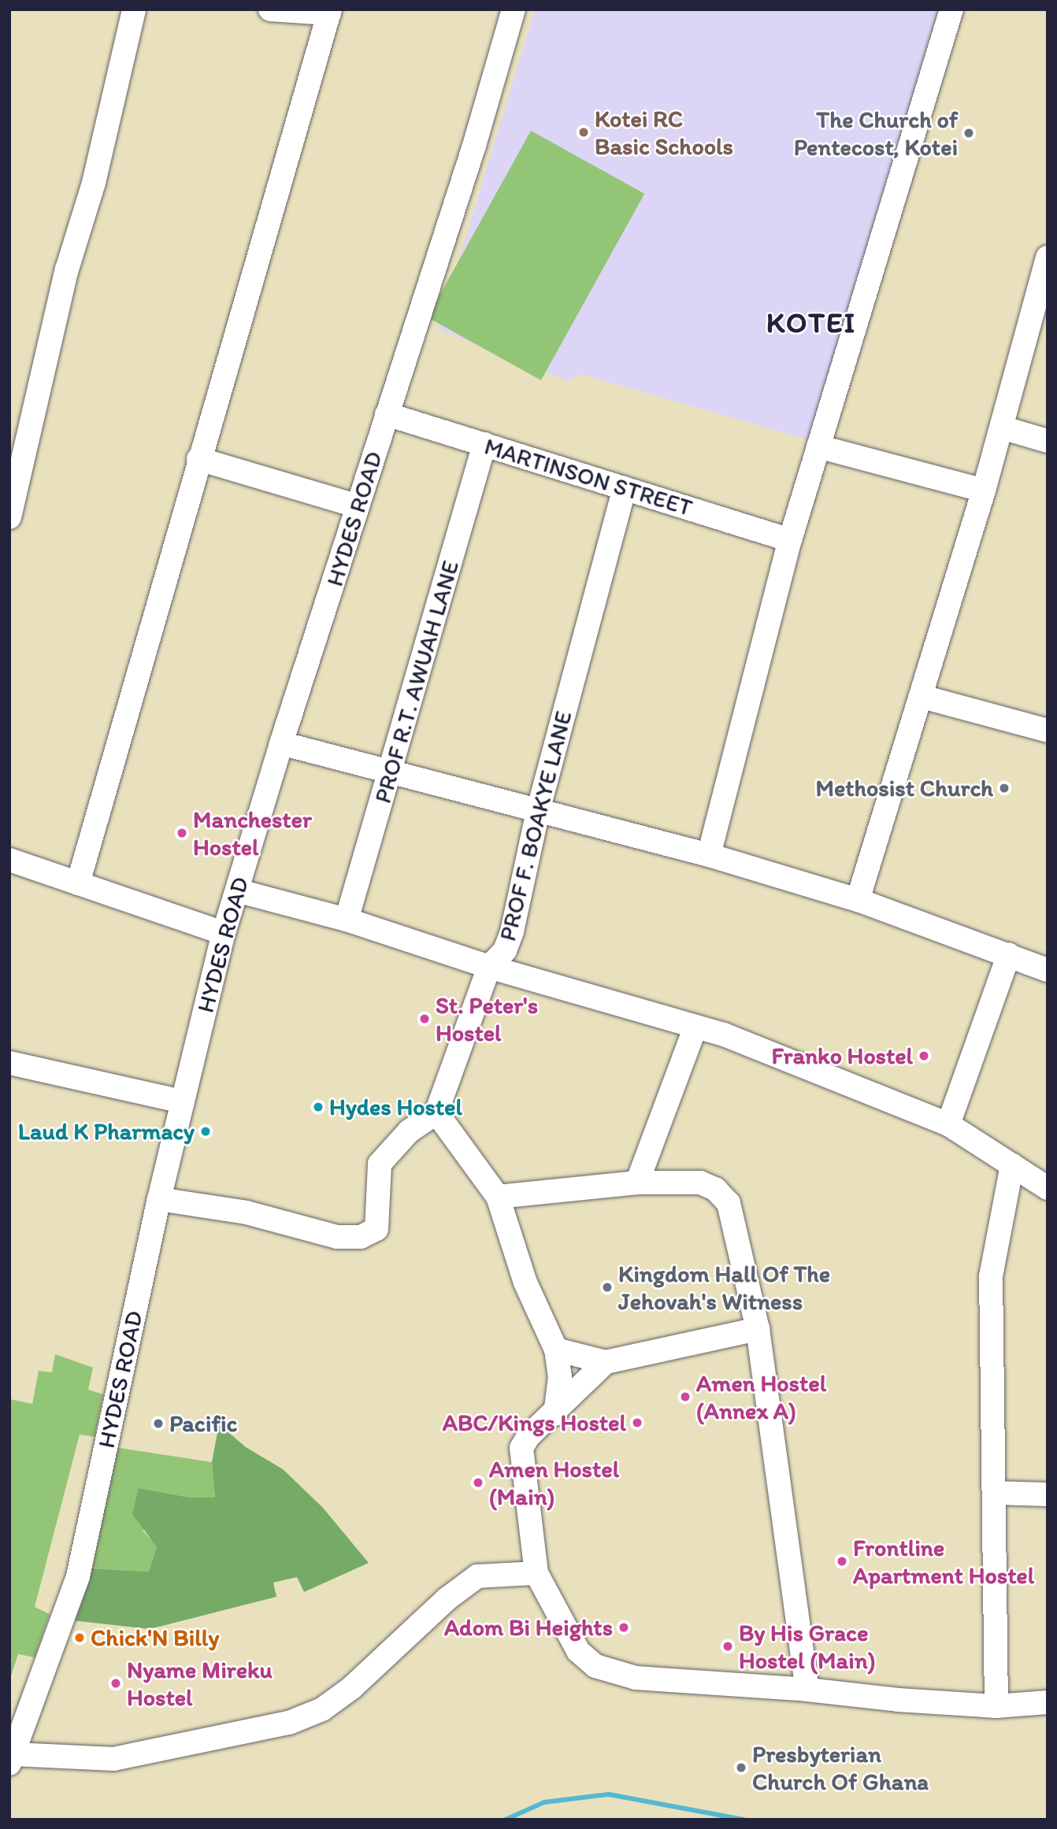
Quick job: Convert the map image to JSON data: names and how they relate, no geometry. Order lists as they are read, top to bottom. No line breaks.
{"streets":{"street":["MARTINSON STREET","HYDES ROAD","PROF R.T. AWUAH LANE","PROF F. BOAKYE LANE"]},"crossings":[["MARTINSON STREET","HYDES ROAD"],["MARTINSON STREET","PROF R.T. AWUAH LANE"],["MARTINSON STREET","PROF F. BOAKYE LANE"]],"districts":["KOTEI"],"places":["Kotei RC Basic Schools","The Church of Pentecost, Kotei","Methosist Church","Manchester Hostel","St. Peter's Hostel","Franko Hostel","Hydes Hostel","Laud K Pharmacy","Kingdom Hall Of The Jehovah's Witness","Amen Hostel (Annex A)","ABC/Kings Hostel","Pacific","Amen Hostel (Main)","Frontline Apartment Hostel","Adom Bi Heights","Chick'N Billy","By His Grace Hostel (Main)","Nyame Mireku Hostel","Presbyterian Church Of Ghana"]}
